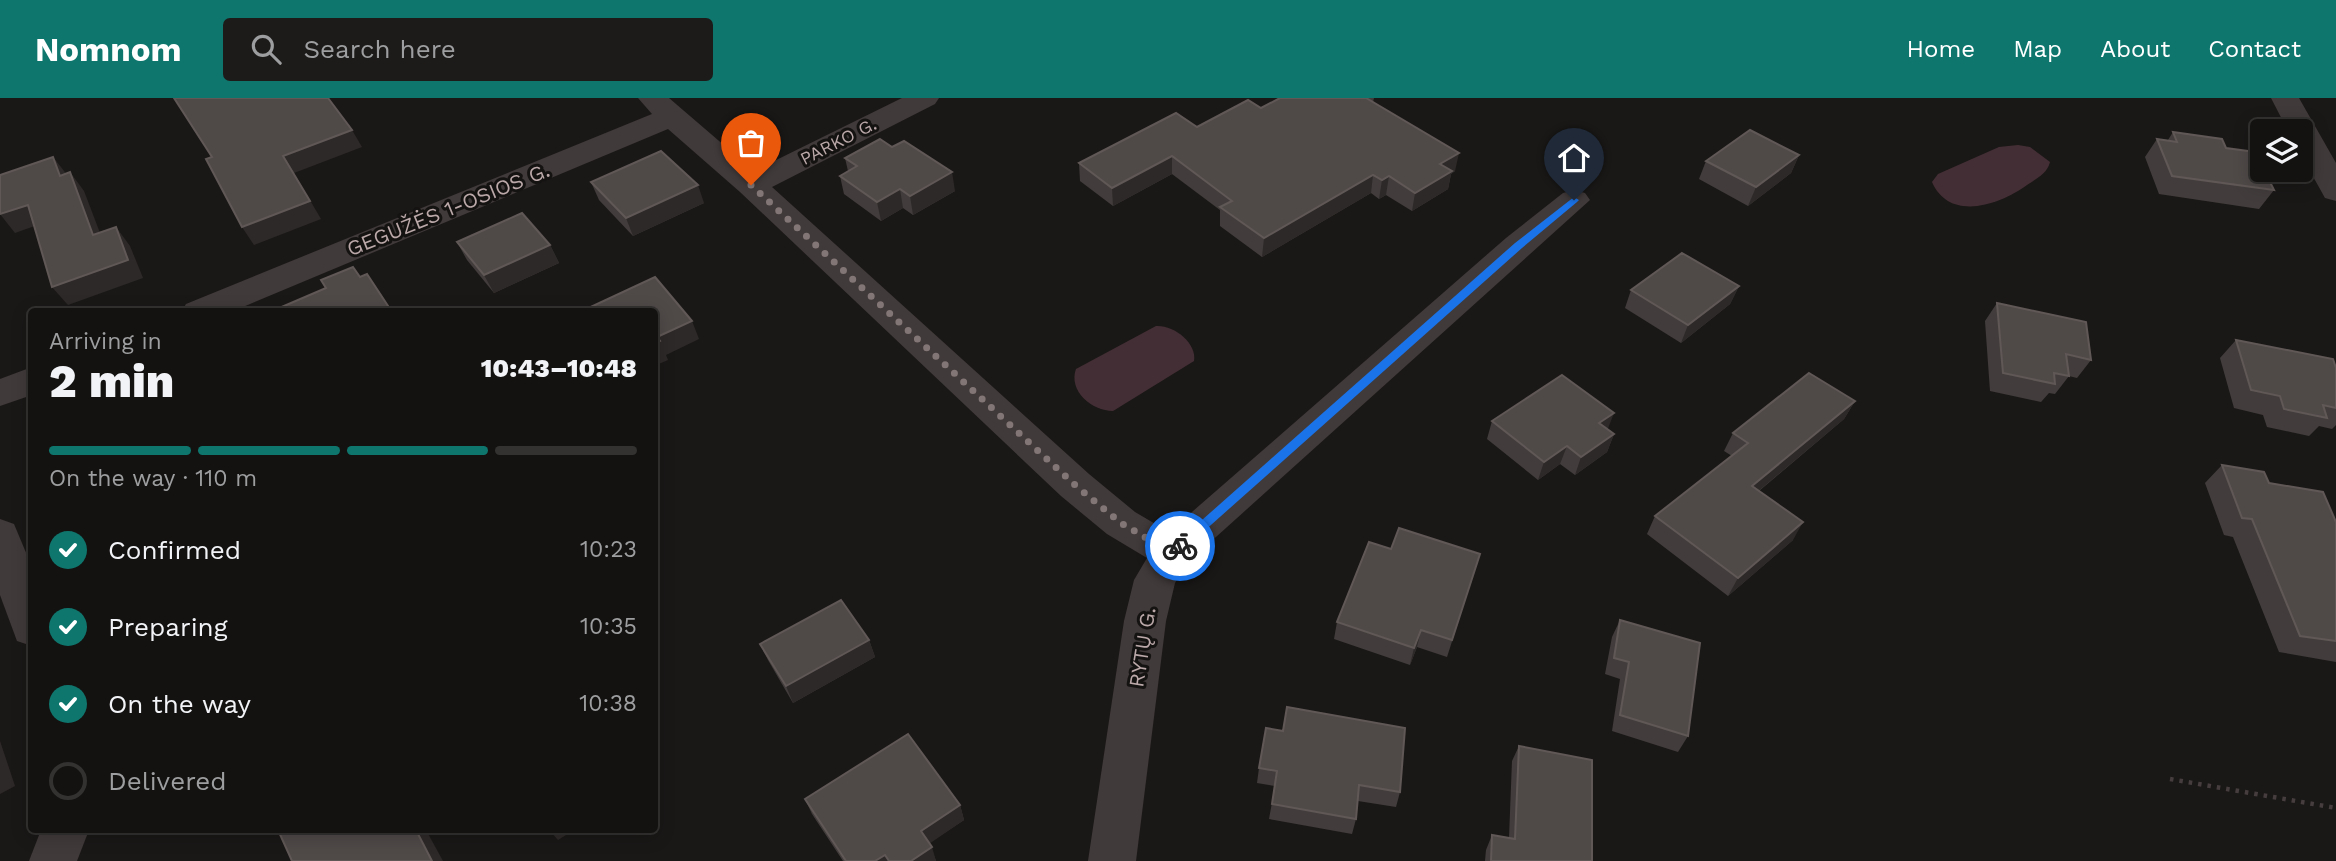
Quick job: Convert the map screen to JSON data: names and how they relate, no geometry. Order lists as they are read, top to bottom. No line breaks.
{"streets":{"street":["PARKO G.","GEGUŽĖS 1-OSIOS G.","RYTŲ G."]},"page":{"header":"Nomnom","search":"Search here","nav":["Home","Map","About","Contact"],"heading":["2 min","Arriving in","10:43–10:48"],"bar":"On the way · 110 m","list":[["Confirmed","10:23"],["Preparing","10:35"],["On the way","10:38"],"Delivered"]}}
